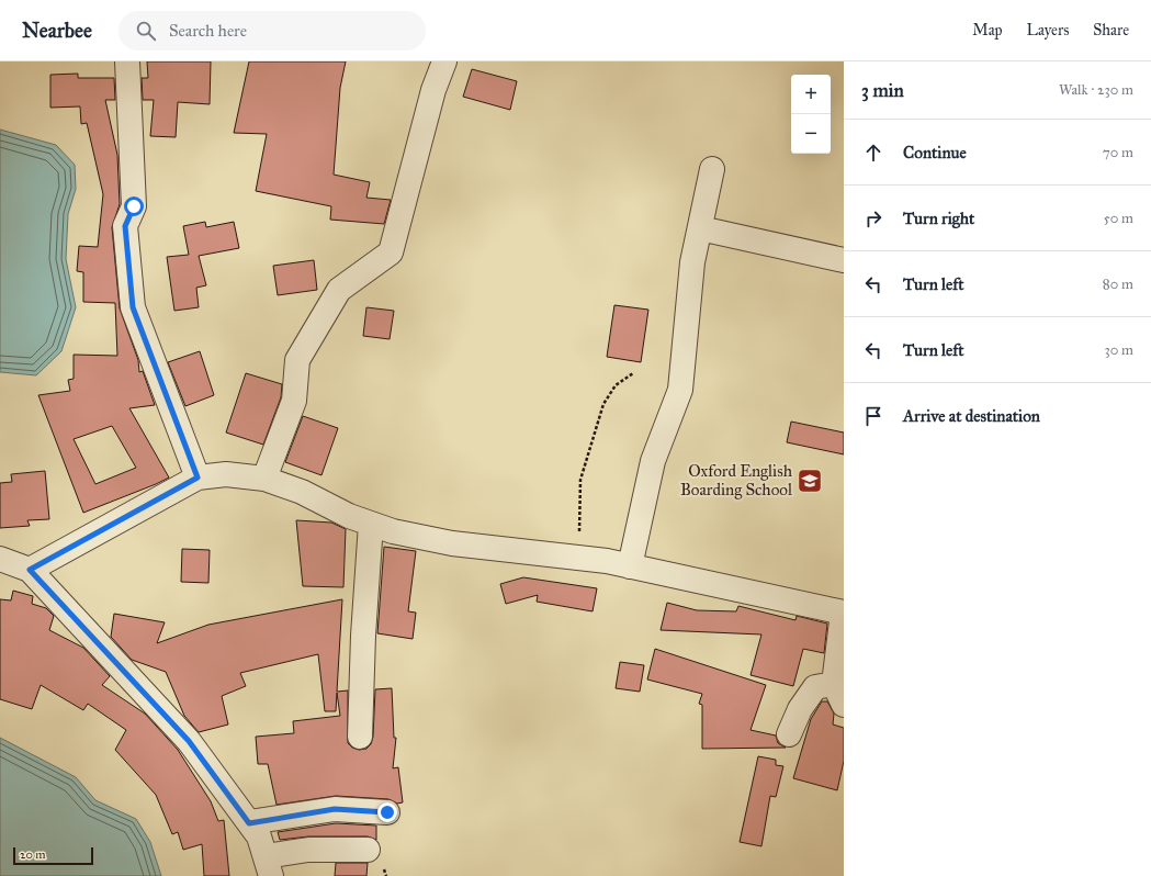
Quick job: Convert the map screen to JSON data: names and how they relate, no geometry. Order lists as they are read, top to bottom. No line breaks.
{"places":{"school or university":["Oxford English Boarding School"]},"scale_bar":"20 m","page":{"header":"Nearbee","search":"Search here","nav":["Map","Layers","Share"],"heading":["3 min","Walk · 230 m"],"map_buttons":["+","−"],"list":[["Continue","70 m"],["Turn right","50 m"],["Turn left","80 m"],["Turn left","30 m"],"Arrive at destination"],"scale":"20 m"}}
